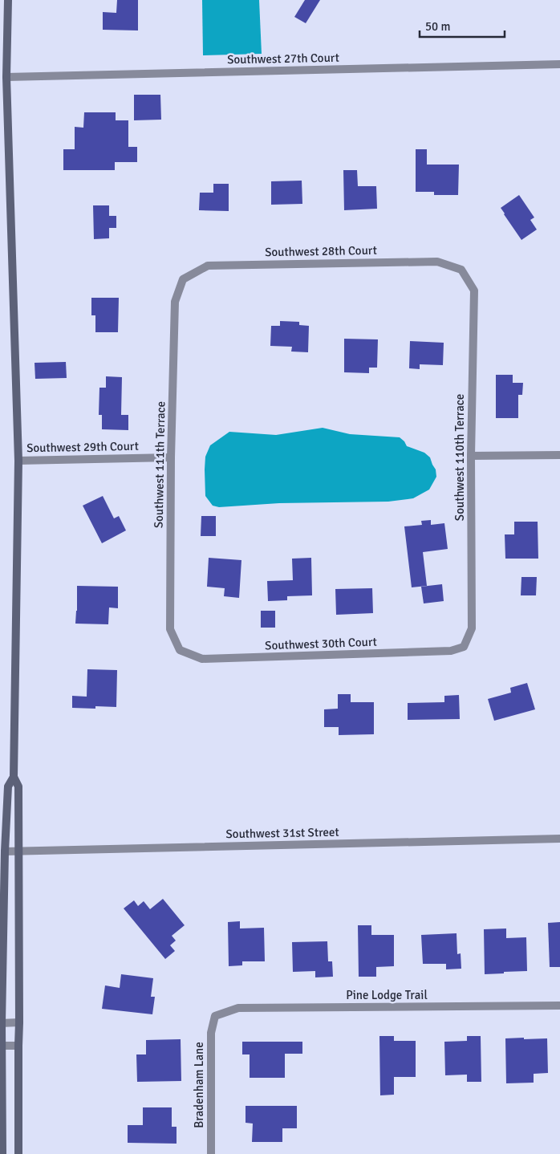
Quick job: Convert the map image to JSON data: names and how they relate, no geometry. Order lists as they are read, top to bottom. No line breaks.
{"streets":{"street":["Southwest 27th Court","Southwest 28th Court","Southwest 29th Court","Southwest 110th Terrace","Southwest 111th Terrace","Southwest 30th Court","Southwest 31st Street","Pine Lodge Trail","Bradenham Lane"]},"crossings":[["Southwest 28th Court","Southwest 110th Terrace"],["Southwest 28th Court","Southwest 111th Terrace"],["Southwest 29th Court","Southwest 111th Terrace"],["Southwest 110th Terrace","Southwest 30th Court"],["Southwest 111th Terrace","Southwest 30th Court"],["Pine Lodge Trail","Bradenham Lane"]],"scale_bar":"50 m"}
